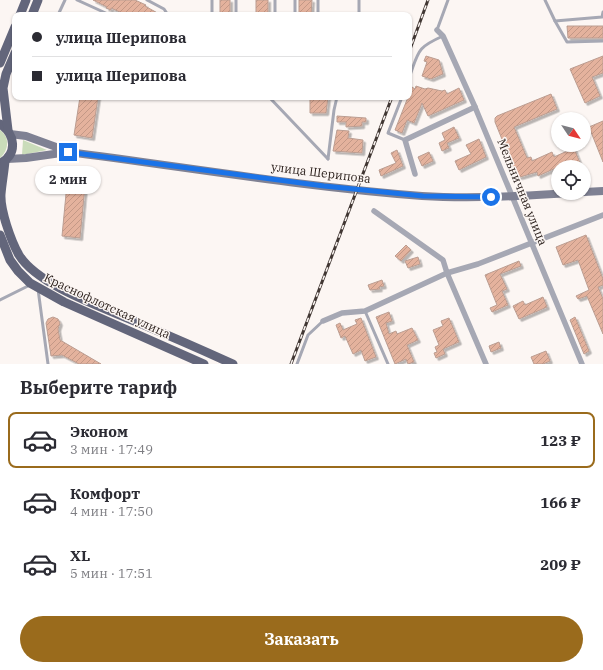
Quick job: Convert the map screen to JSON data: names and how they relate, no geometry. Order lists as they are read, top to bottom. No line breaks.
{"streets":{"main road":["улица Шерипова","Краснофлотская улица"],"street":["Мельничная улица"]},"crossings":[["улица Шерипова","Мельничная улица"]],"north":"bottom right","page":{"banner":["улица Шерипова","улица Шерипова"],"bubble":"2 мин","heading":"Выберите тариф","list":[{"name":"Эконом","note":"3 мин · 17:49","value":"123 ₽"},{"name":"Комфорт","note":"4 мин · 17:50","value":"166 ₽"},{"name":"XL","note":"5 мин · 17:51","value":"209 ₽"}],"buttons":"Заказать"}}
